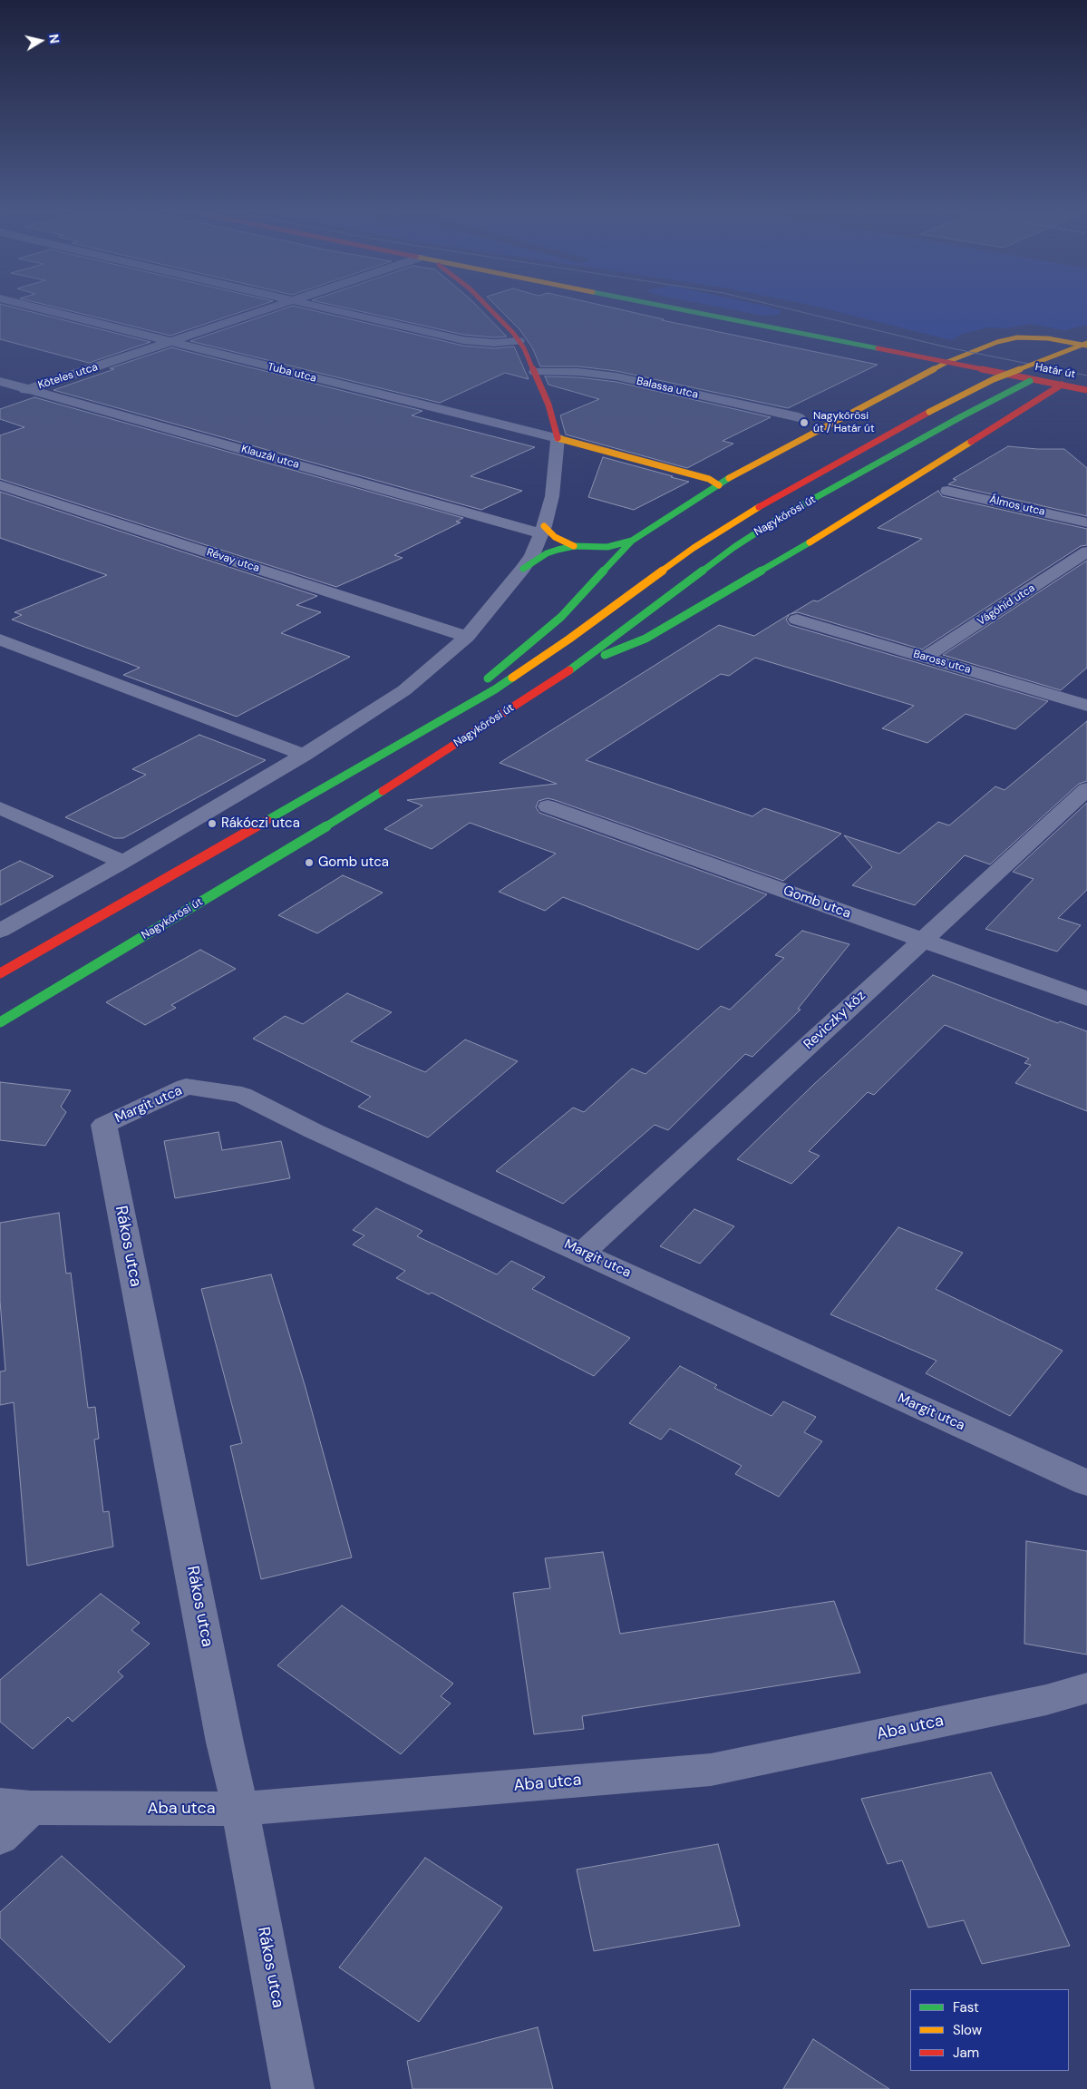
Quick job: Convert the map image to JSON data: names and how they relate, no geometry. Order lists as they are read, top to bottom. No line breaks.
{"streets":{"main road":["Határ út","Nagykőrösi út"],"street":["Tuba utca","Köteles utca","Balassa utca","Klauzál utca","Álmos utca","Révay utca","Vágóhíd utca","Baross utca","Gomb utca","Reviczky köz","Margit utca","Rákos utca","Aba utca"]},"crossings":[["Tuba utca","Köteles utca"],["Köteles utca","Klauzál utca"],["Vágóhíd utca","Baross utca"],["Gomb utca","Reviczky köz"],["Reviczky köz","Margit utca"],["Margit utca","Rákos utca"],["Rákos utca","Aba utca"]],"places":["Nagykőrösi út / Határ út","Rákóczi utca","Gomb utca"],"legend":["Fast","Slow","Jam"],"north":"right"}
